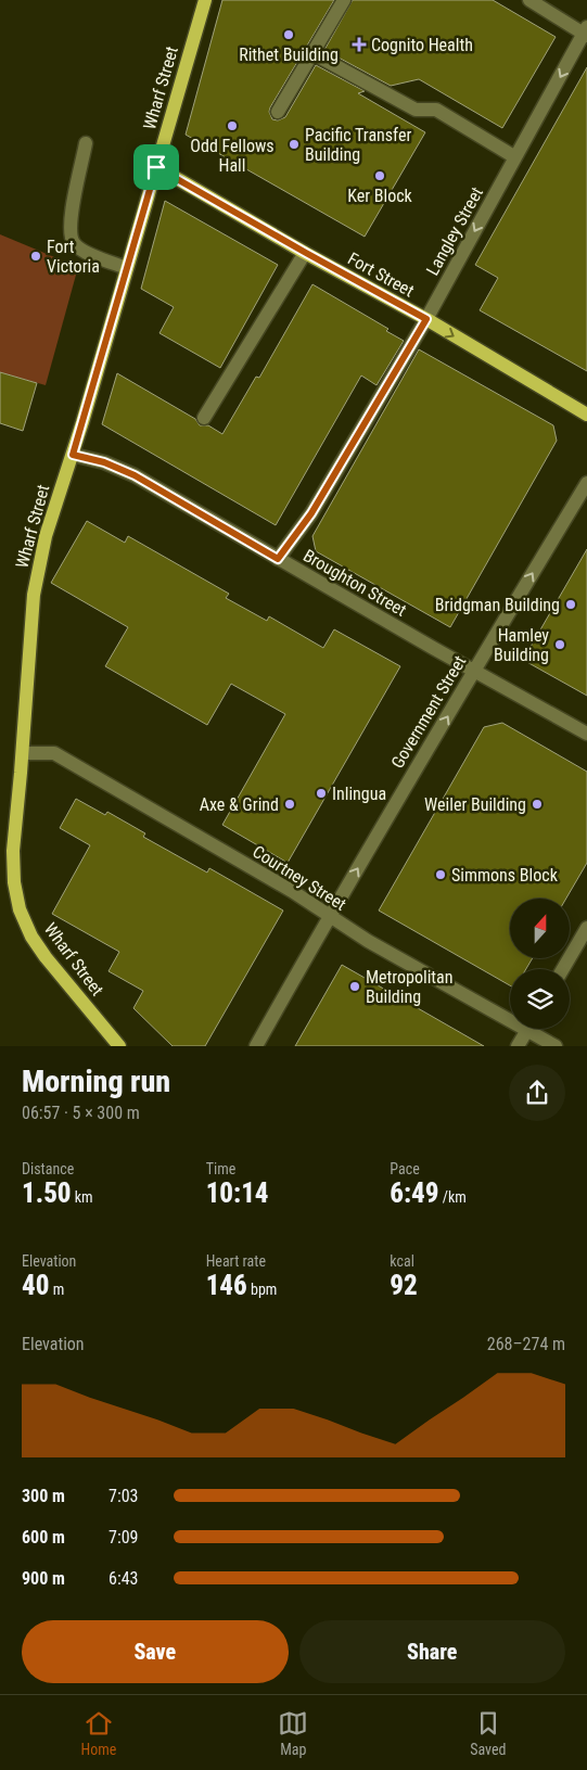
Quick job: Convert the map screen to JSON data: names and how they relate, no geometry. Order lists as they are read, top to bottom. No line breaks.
{"streets":{"main road":["Wharf Street","Fort Street"],"street":["Langley Street","Broughton Street","Government Street","Courtney Street"]},"crossings":[["Wharf Street","Fort Street"],["Wharf Street","Broughton Street"],["Wharf Street","Courtney Street"],["Langley Street","Fort Street"],["Langley Street","Broughton Street"],["Broughton Street","Government Street"],["Government Street","Courtney Street"]],"one_way":["Langley Street","Fort Street","Government Street"],"places":{"other":["Rithet Building","Odd Fellows Hall","Pacific Transfer Building","Ker Block","Fort Victoria","Bridgman Building","Hamley Building","Inlingua","Axe & Grind","Weiler Building","Simmons Block","Metropolitan Building"],"health":["Cognito Health"]},"north":"top","page":{"heading":["Morning run","06:57 · 5 × 300 m"],"stats":[["Distance","1.50 km"],["Time","10:14"],["Pace","6:49 /km"],["Elevation","40 m"],["Heart rate","146 bpm"],["kcal","92"]],"chart":["Elevation","268–274 m"],"list":[{"name":"300 m","note":"7:03"},{"name":"600 m","note":"7:09"},{"name":"900 m","note":"6:43"}],"buttons":["Save","Share"],"tabs":["Home","Map","Saved"]}}
